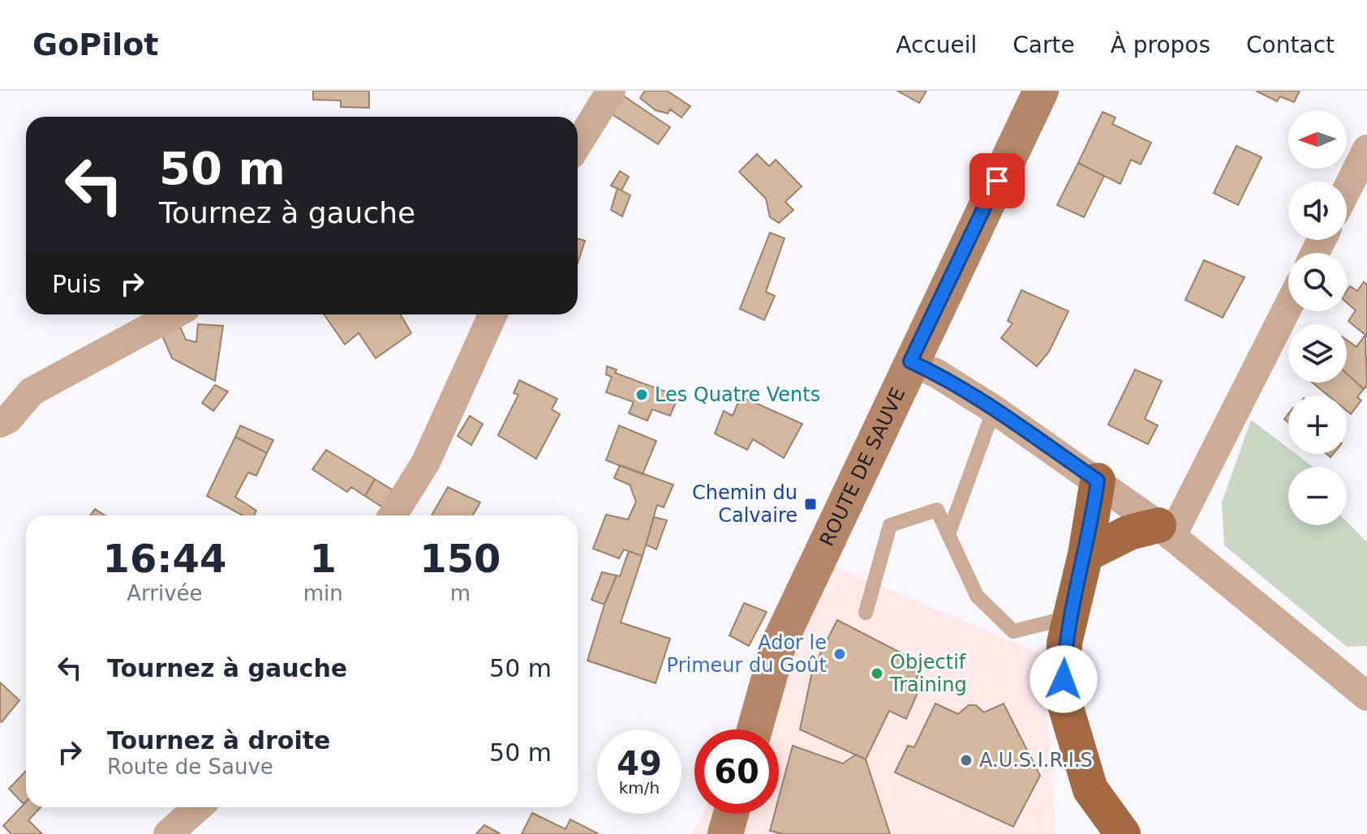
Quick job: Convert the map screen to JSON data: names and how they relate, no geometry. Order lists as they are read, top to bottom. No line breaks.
{"streets":{"main road":["ROUTE DE SAUVE"]},"places":{"other":["Les Quatre Vents","Ador le Primeur du Goût","Objectif Training","A.U.S.I.R.I.S"],"transit":["Chemin du Calvaire"]},"north":"left","page":{"header":"GoPilot","nav":["Accueil","Carte","À propos","Contact"],"map_buttons":["+","−"],"turn":["50 m","Tournez à gauche"],"then":"Puis","eta":["16:44","Arrivée","1","min","150","m"],"list":[{"name":"Tournez à gauche","value":"50 m"},{"name":"Tournez à droite","note":"Route de Sauve","value":"50 m"}],"speed":"49 km/h","limit":"60"}}
